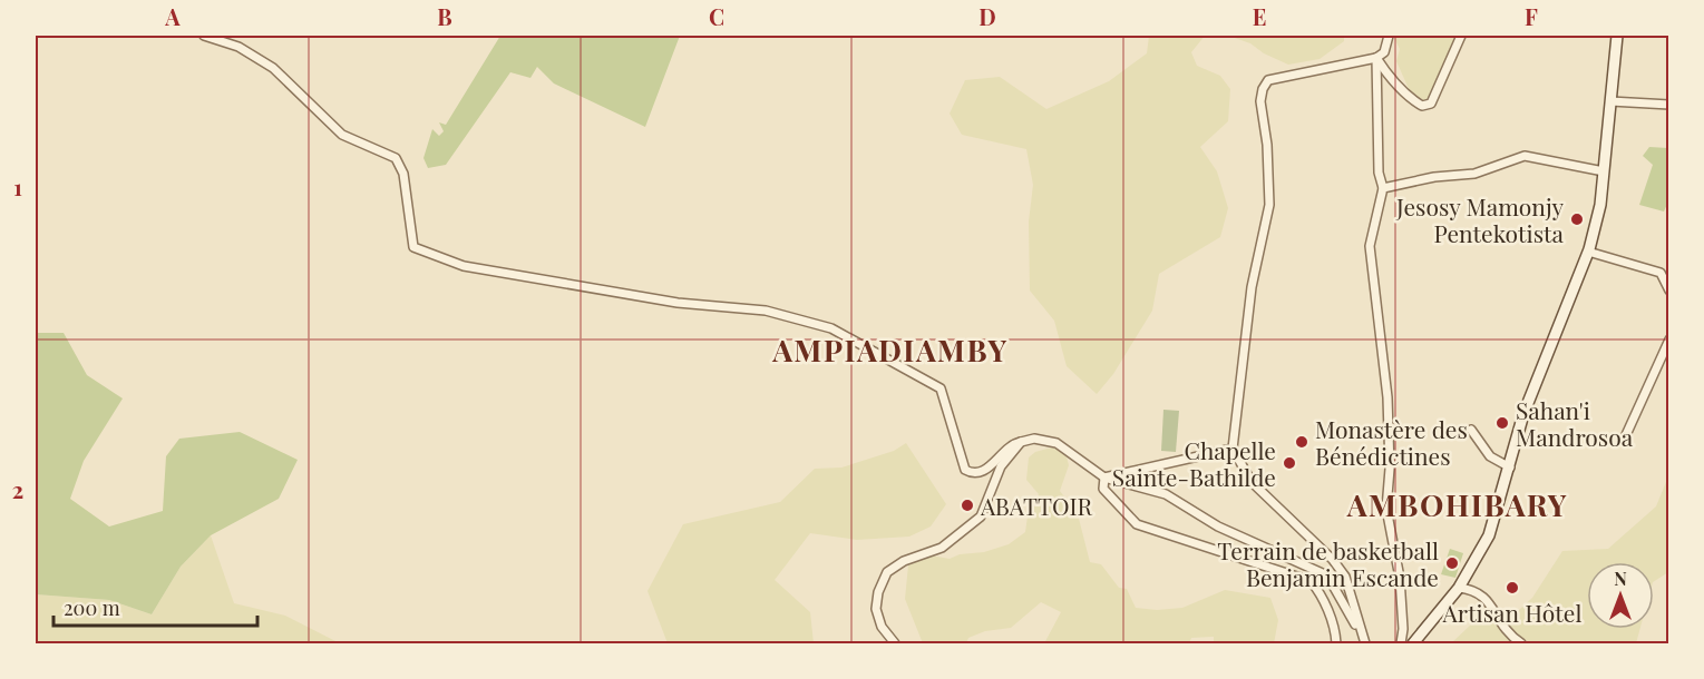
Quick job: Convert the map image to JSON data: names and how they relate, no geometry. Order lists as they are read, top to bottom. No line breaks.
{"districts":["AMPIADIAMBY","AMBOHIBARY"],"places":["Jesosy Mamonjy Pentekotista","Sahan'i Mandrosoa","Monastère des Bénédictines","Chapelle Sainte-Bathilde","ABATTOIR","Terrain de basketball Benjamin Escande","Artisan Hôtel"],"scale_bar":"200 m","north":"top","grid":{"columns":["A","B","C","D","E","F"],"rows":["1","2"]}}
